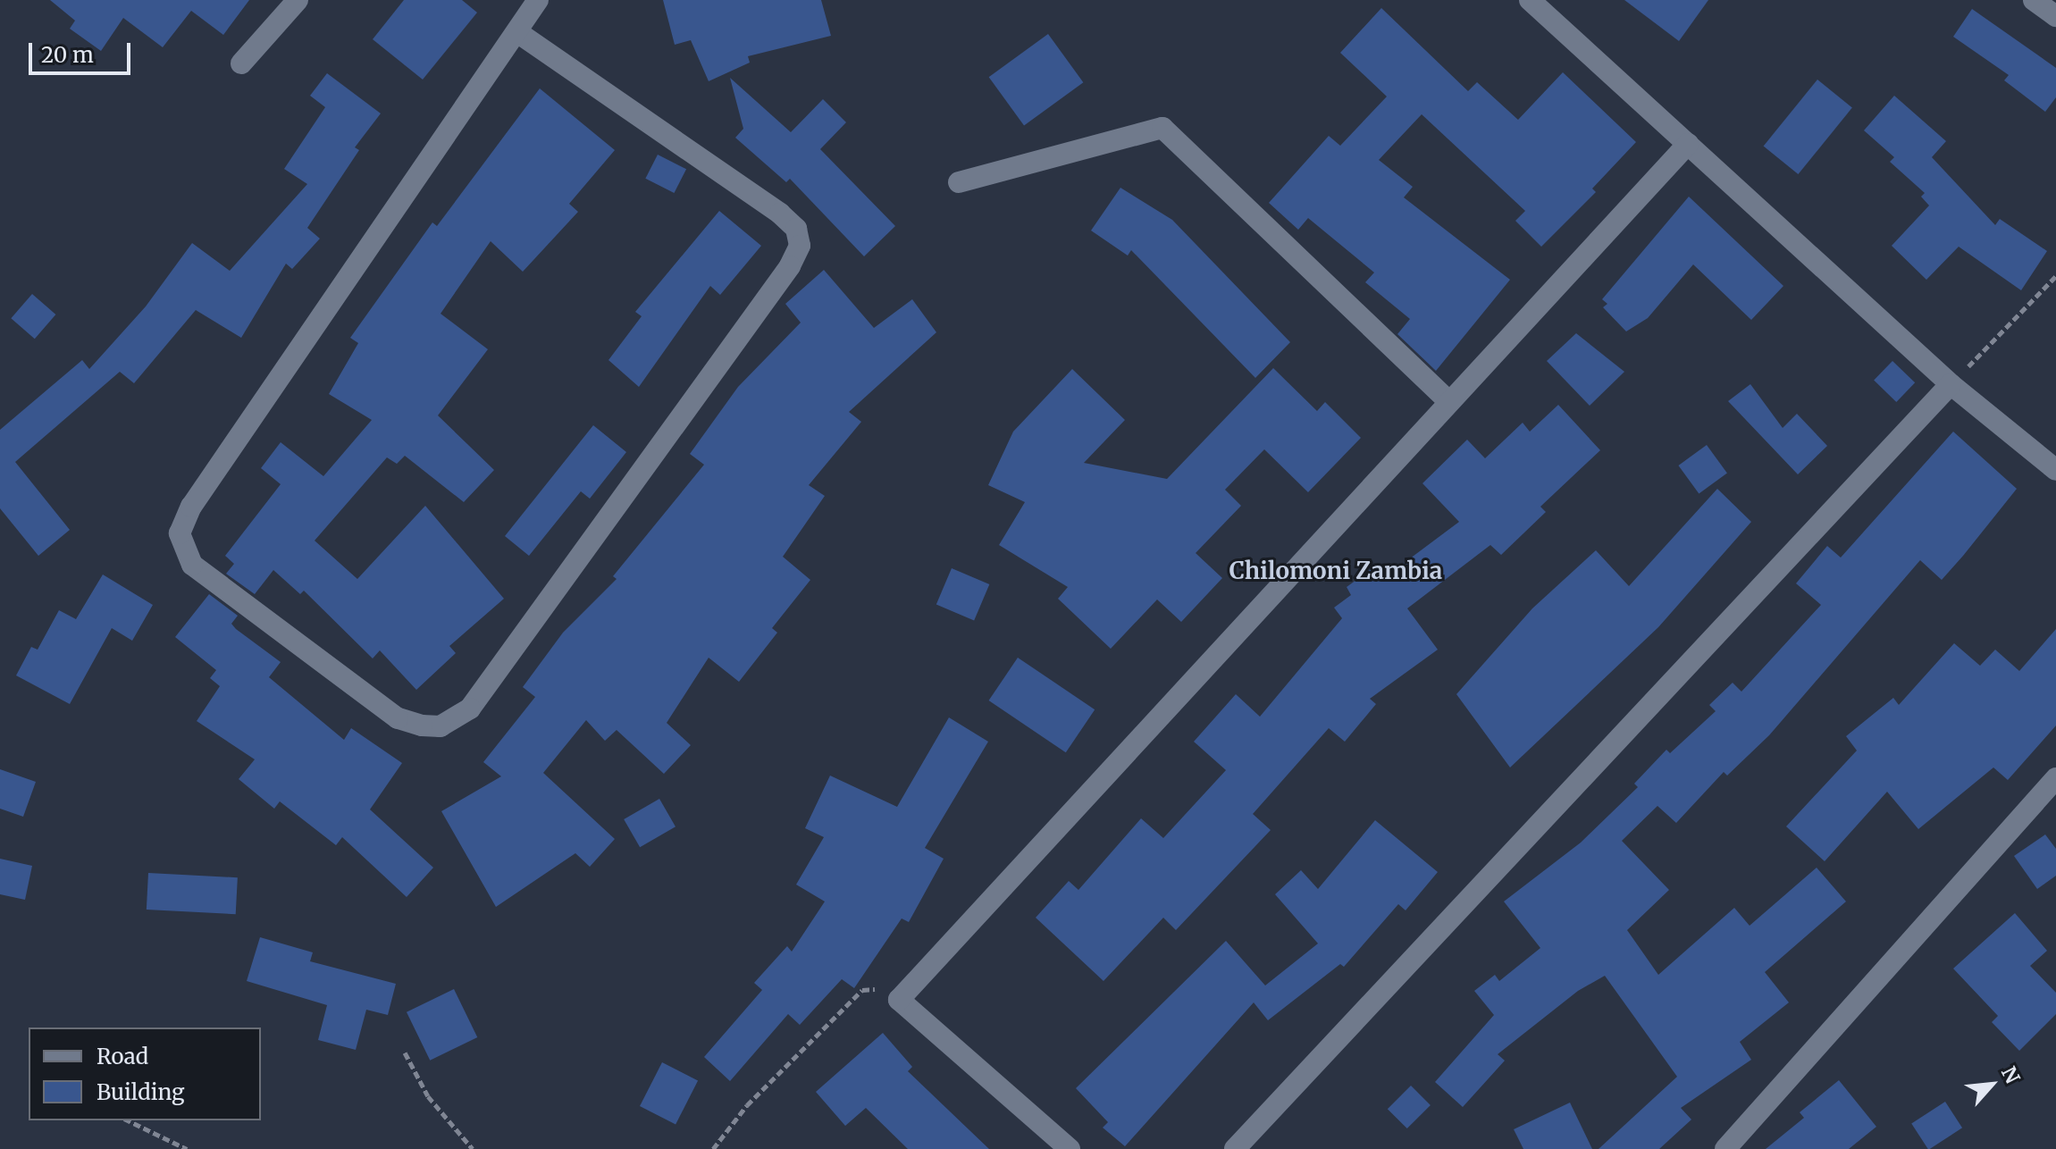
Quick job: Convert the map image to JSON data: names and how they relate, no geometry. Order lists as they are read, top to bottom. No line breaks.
{"districts":["Chilomoni Zambia"],"legend":["Road","Building"],"scale_bar":"20 m","north":"top right"}
